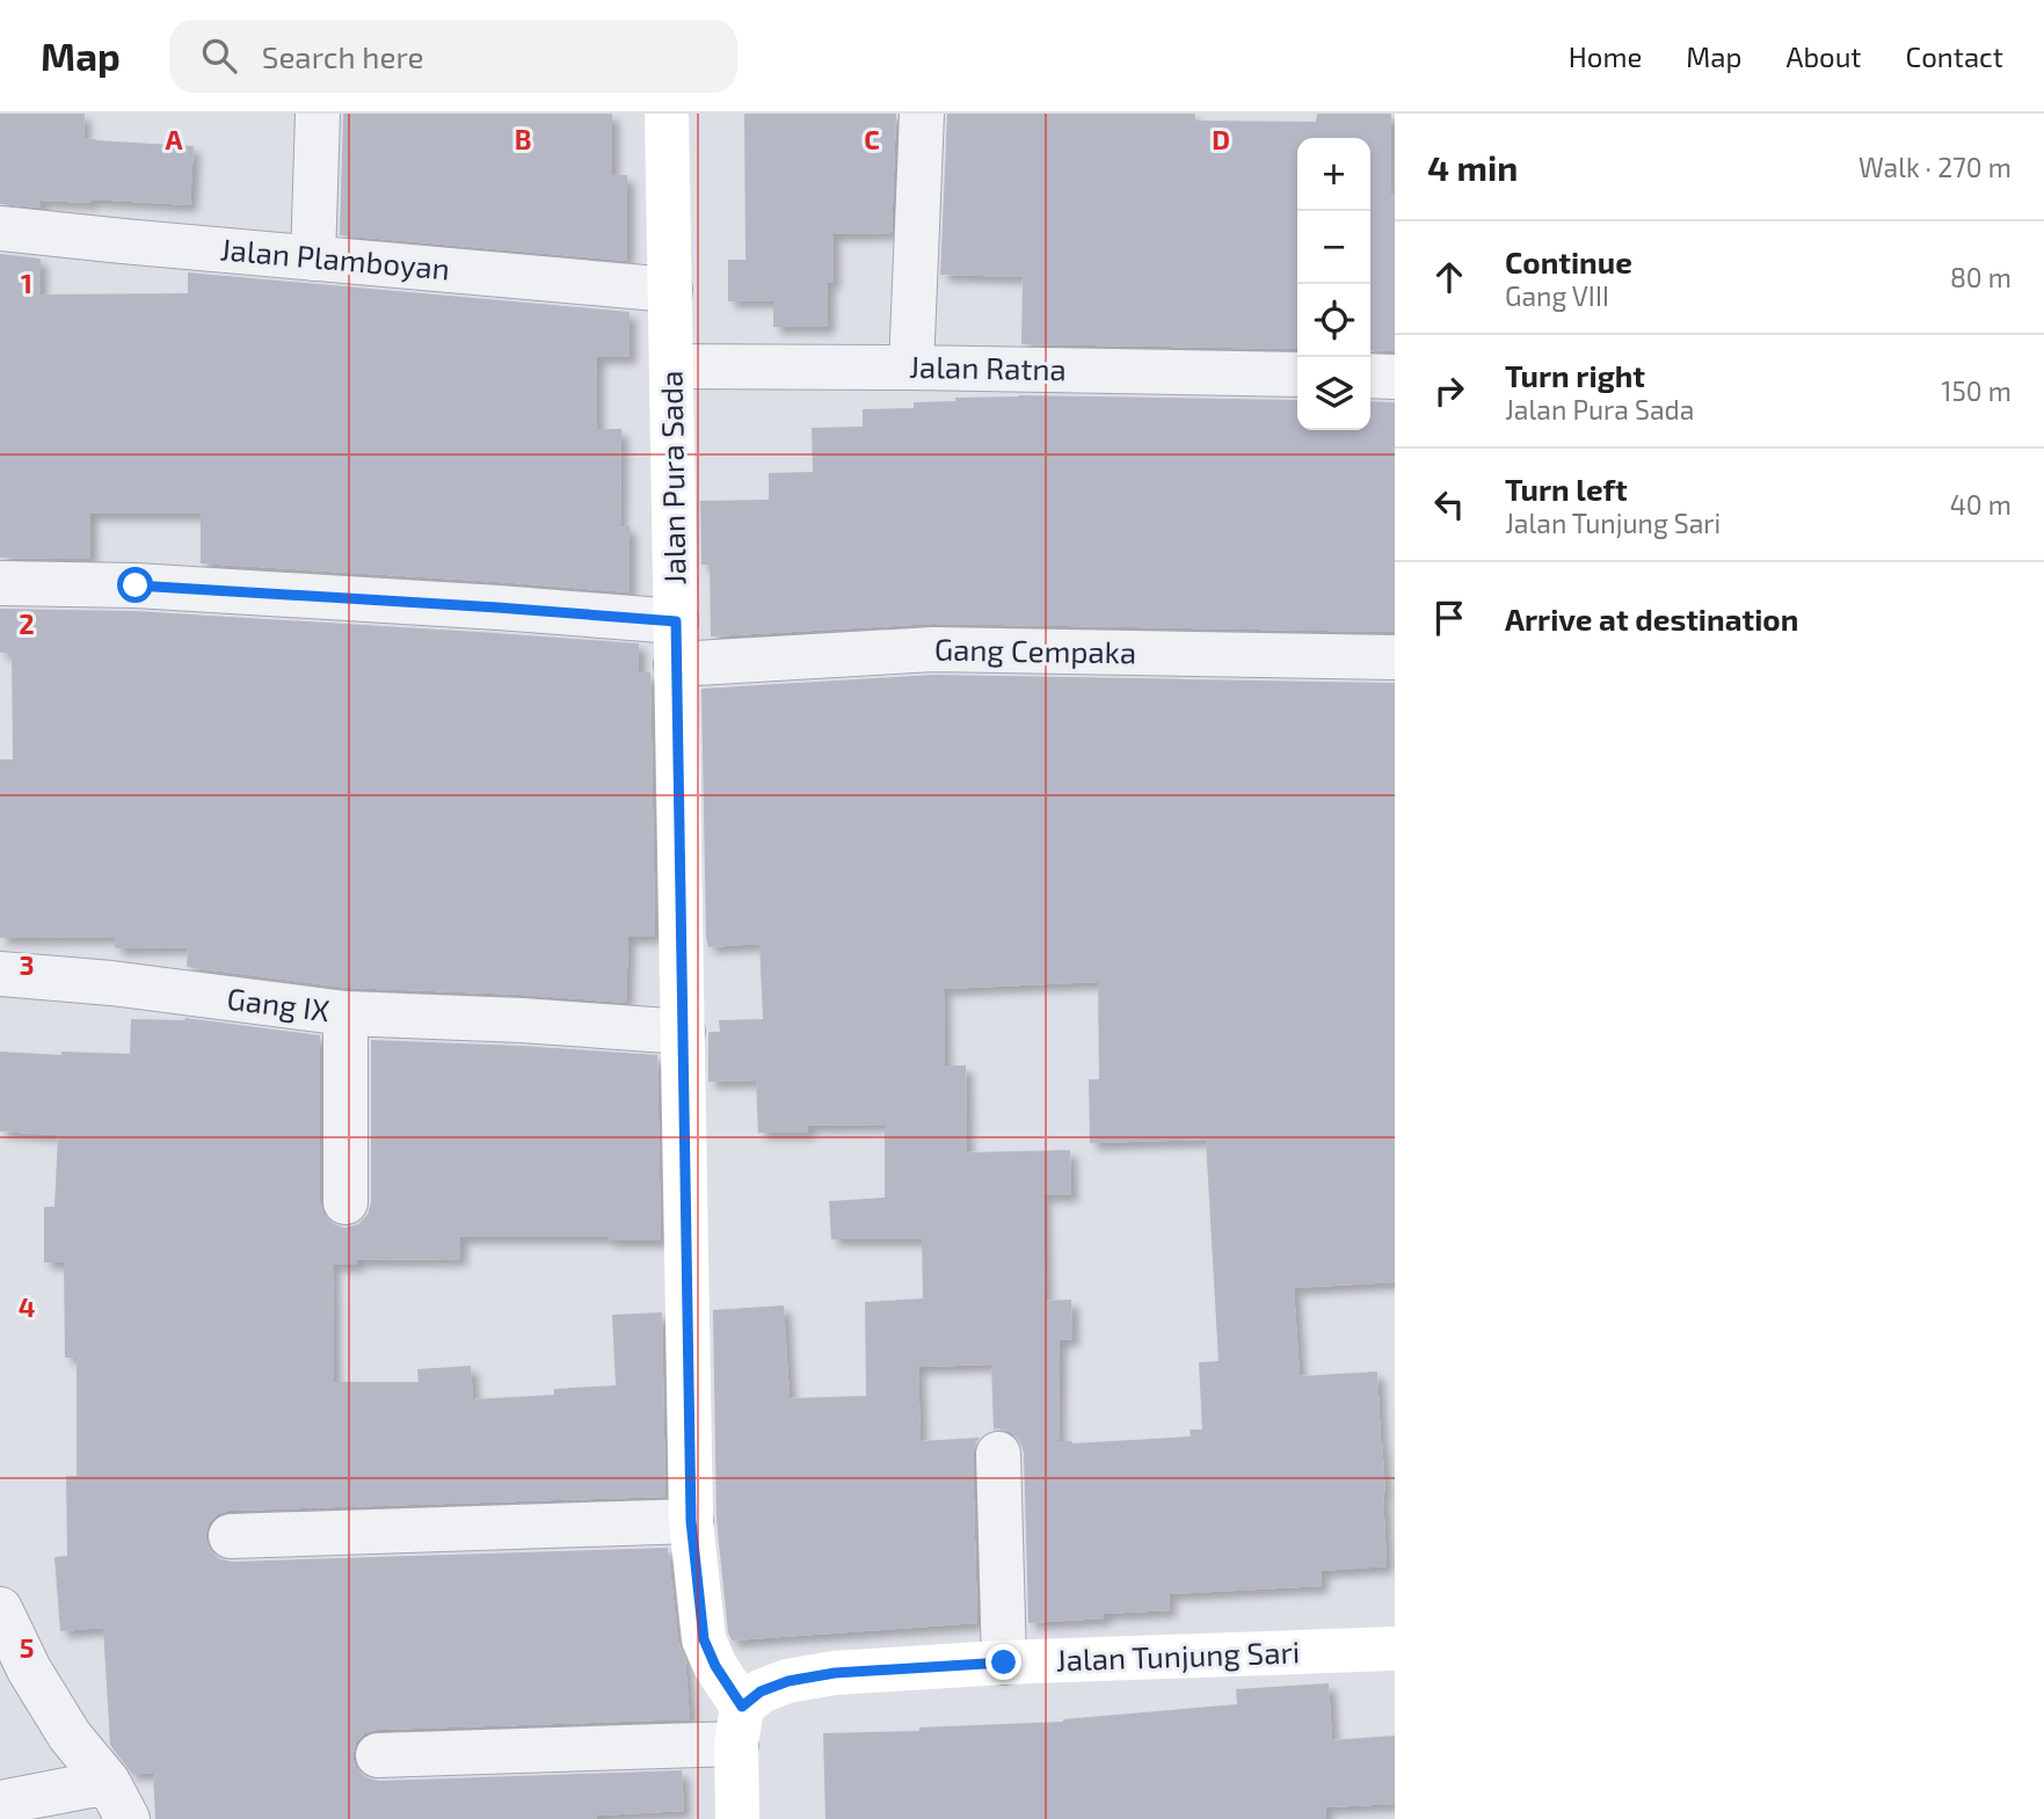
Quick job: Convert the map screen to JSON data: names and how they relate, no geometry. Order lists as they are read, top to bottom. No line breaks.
{"streets":{"street":["Jalan Plamboyan","Jalan Ratna","Jalan Pura Sada","Gang Cempaka","Gang IX","Jalan Tunjung Sari"]},"crossings":[["Jalan Plamboyan","Jalan Pura Sada"],["Jalan Ratna","Jalan Pura Sada"],["Jalan Pura Sada","Gang Cempaka"],["Jalan Pura Sada","Gang IX"],["Jalan Pura Sada","Jalan Tunjung Sari"]],"page":{"header":"Map","search":"Search here","nav":["Home","Map","About","Contact"],"heading":["4 min","Walk · 270 m"],"map_buttons":["+","−"],"list":[["Continue","Gang VIII","80 m"],["Turn right","Jalan Pura Sada","150 m"],["Turn left","Jalan Tunjung Sari","40 m"],"Arrive at destination"]},"grid":{"columns":["A","B","C","D"],"rows":["1","2","3","4","5"]}}
